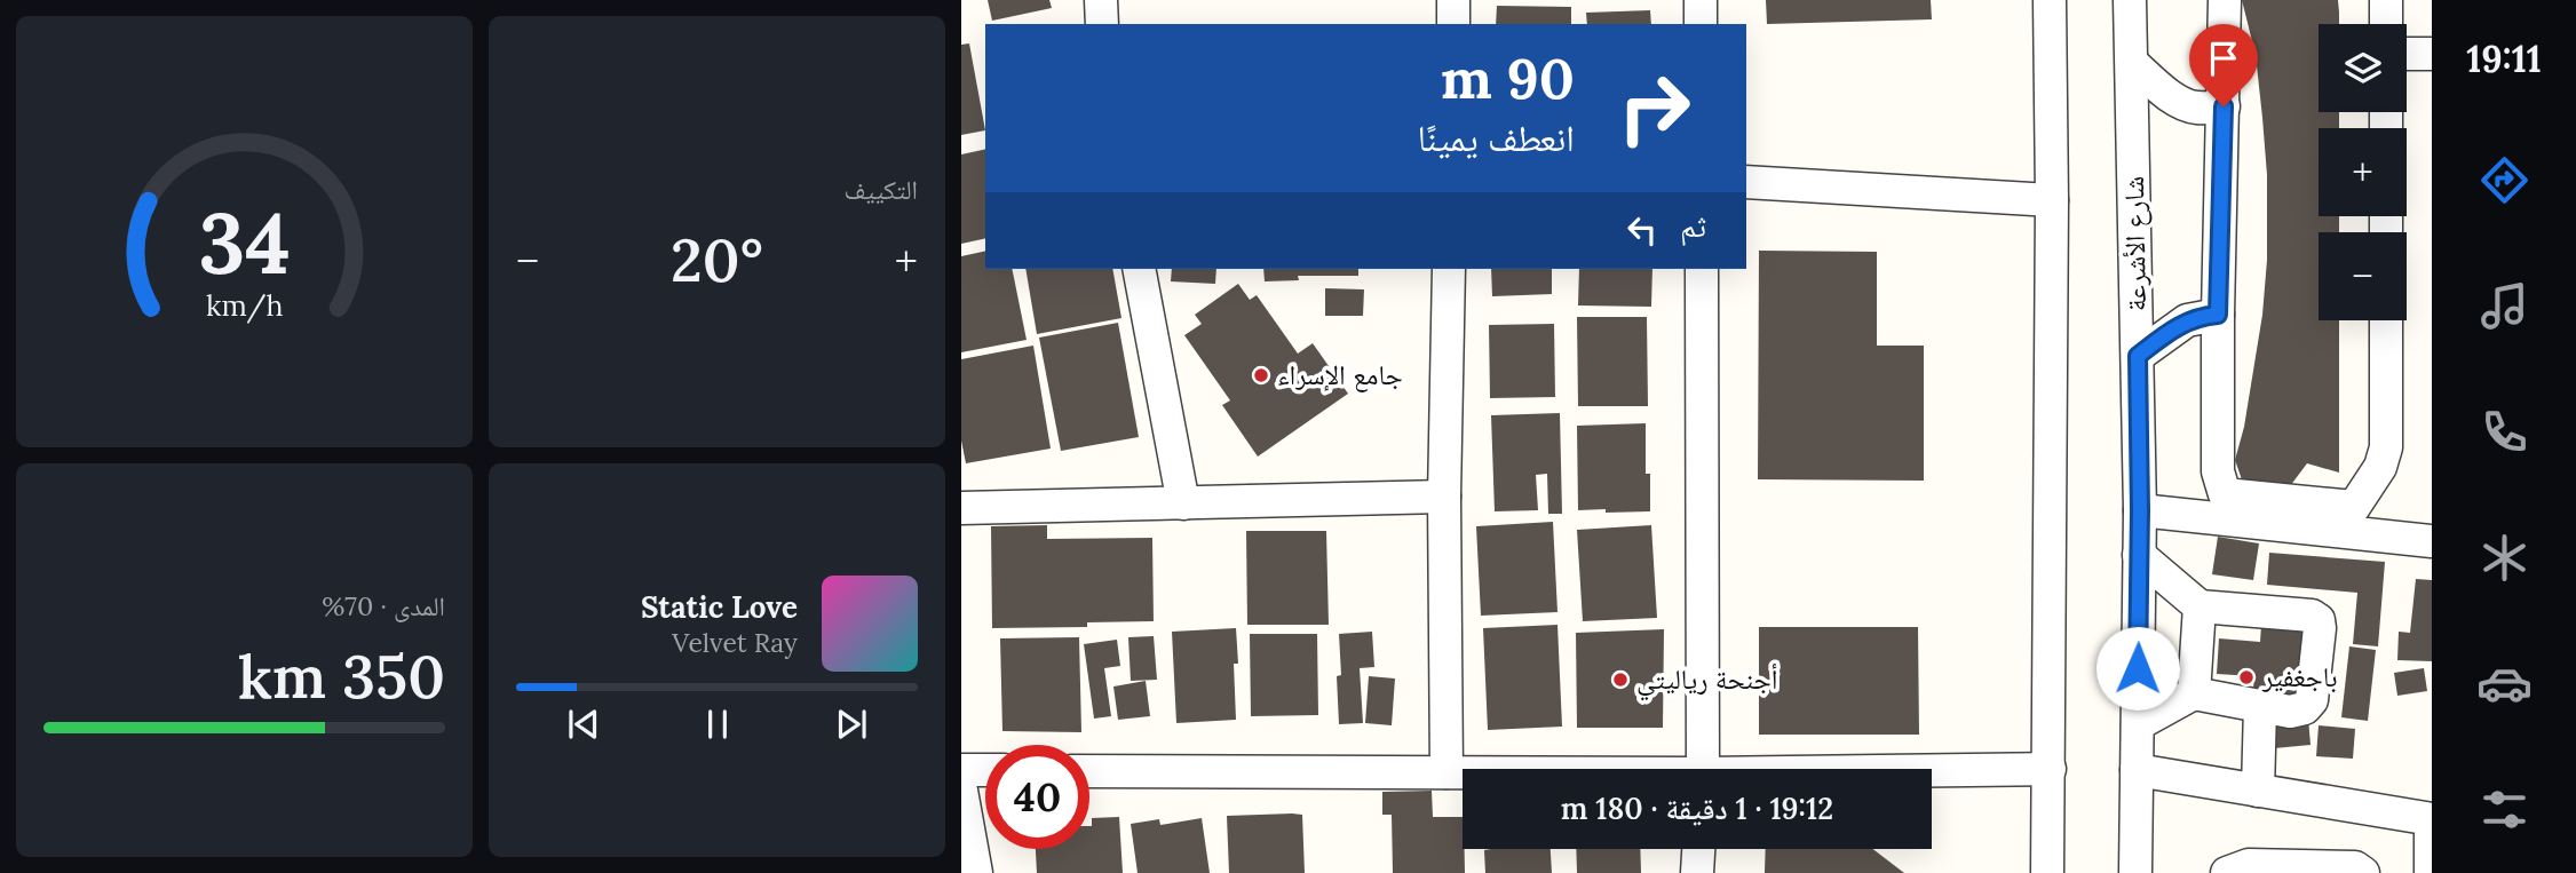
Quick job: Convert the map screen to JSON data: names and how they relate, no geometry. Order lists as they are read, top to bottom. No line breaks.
{"streets":{"street":["شارع الأشرعة"]},"places":["جامع الإسراء","باجغفير","أجنحة رياليتي"],"page":{"tabs":"19:11","tile":["التكييف",["المدى · 70%","350 km"]],"map_buttons":["+","−"],"turn":["90 m","انعطف يمينًا"],"then":"ثم","heat":["−","20°","+"],"song":["Static Love","Velvet Ray"],"limit":"40","trip":"19:12 · 1 دقيقة · 180 m","gauge":["34","km/h"]}}
